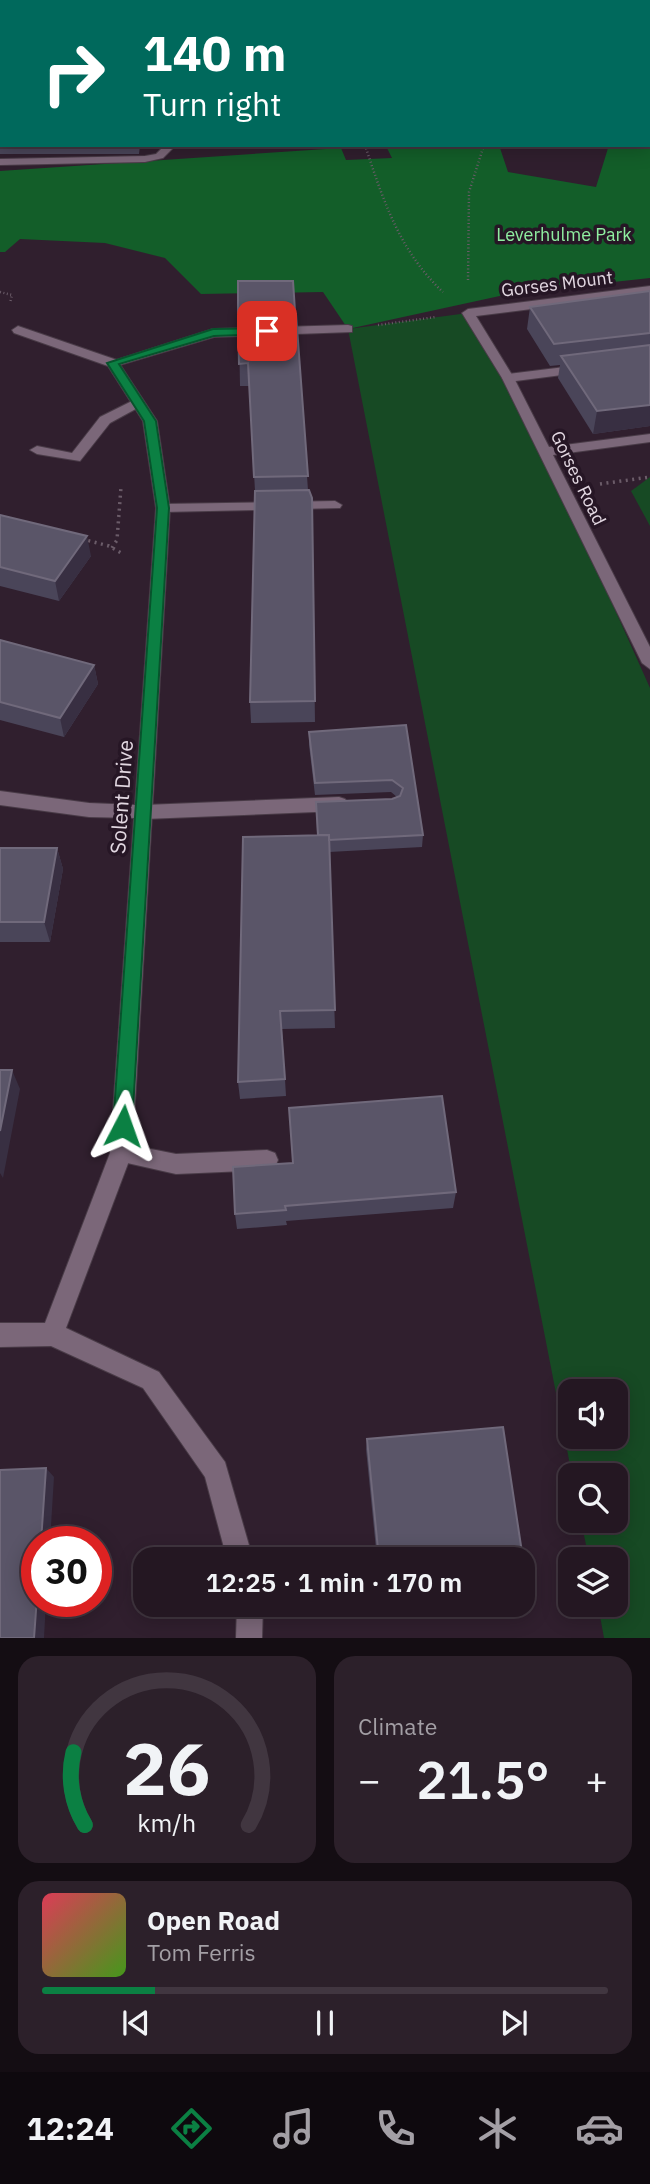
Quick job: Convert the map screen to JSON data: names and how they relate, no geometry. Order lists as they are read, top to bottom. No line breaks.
{"streets":{"street":["Gorses Mount","Gorses Road","Solent Drive"]},"crossings":[["Gorses Mount","Gorses Road"]],"parks":["Leverhulme Park"],"page":{"turn":["140 m","Turn right"],"limit":"30","trip":"12:25 · 1 min · 170 m","tile":"Climate","heat":["−","21.5°","+"],"song":["Open Road","Tom Ferris"],"tabs":"12:24","gauge":["26","km/h"]}}
